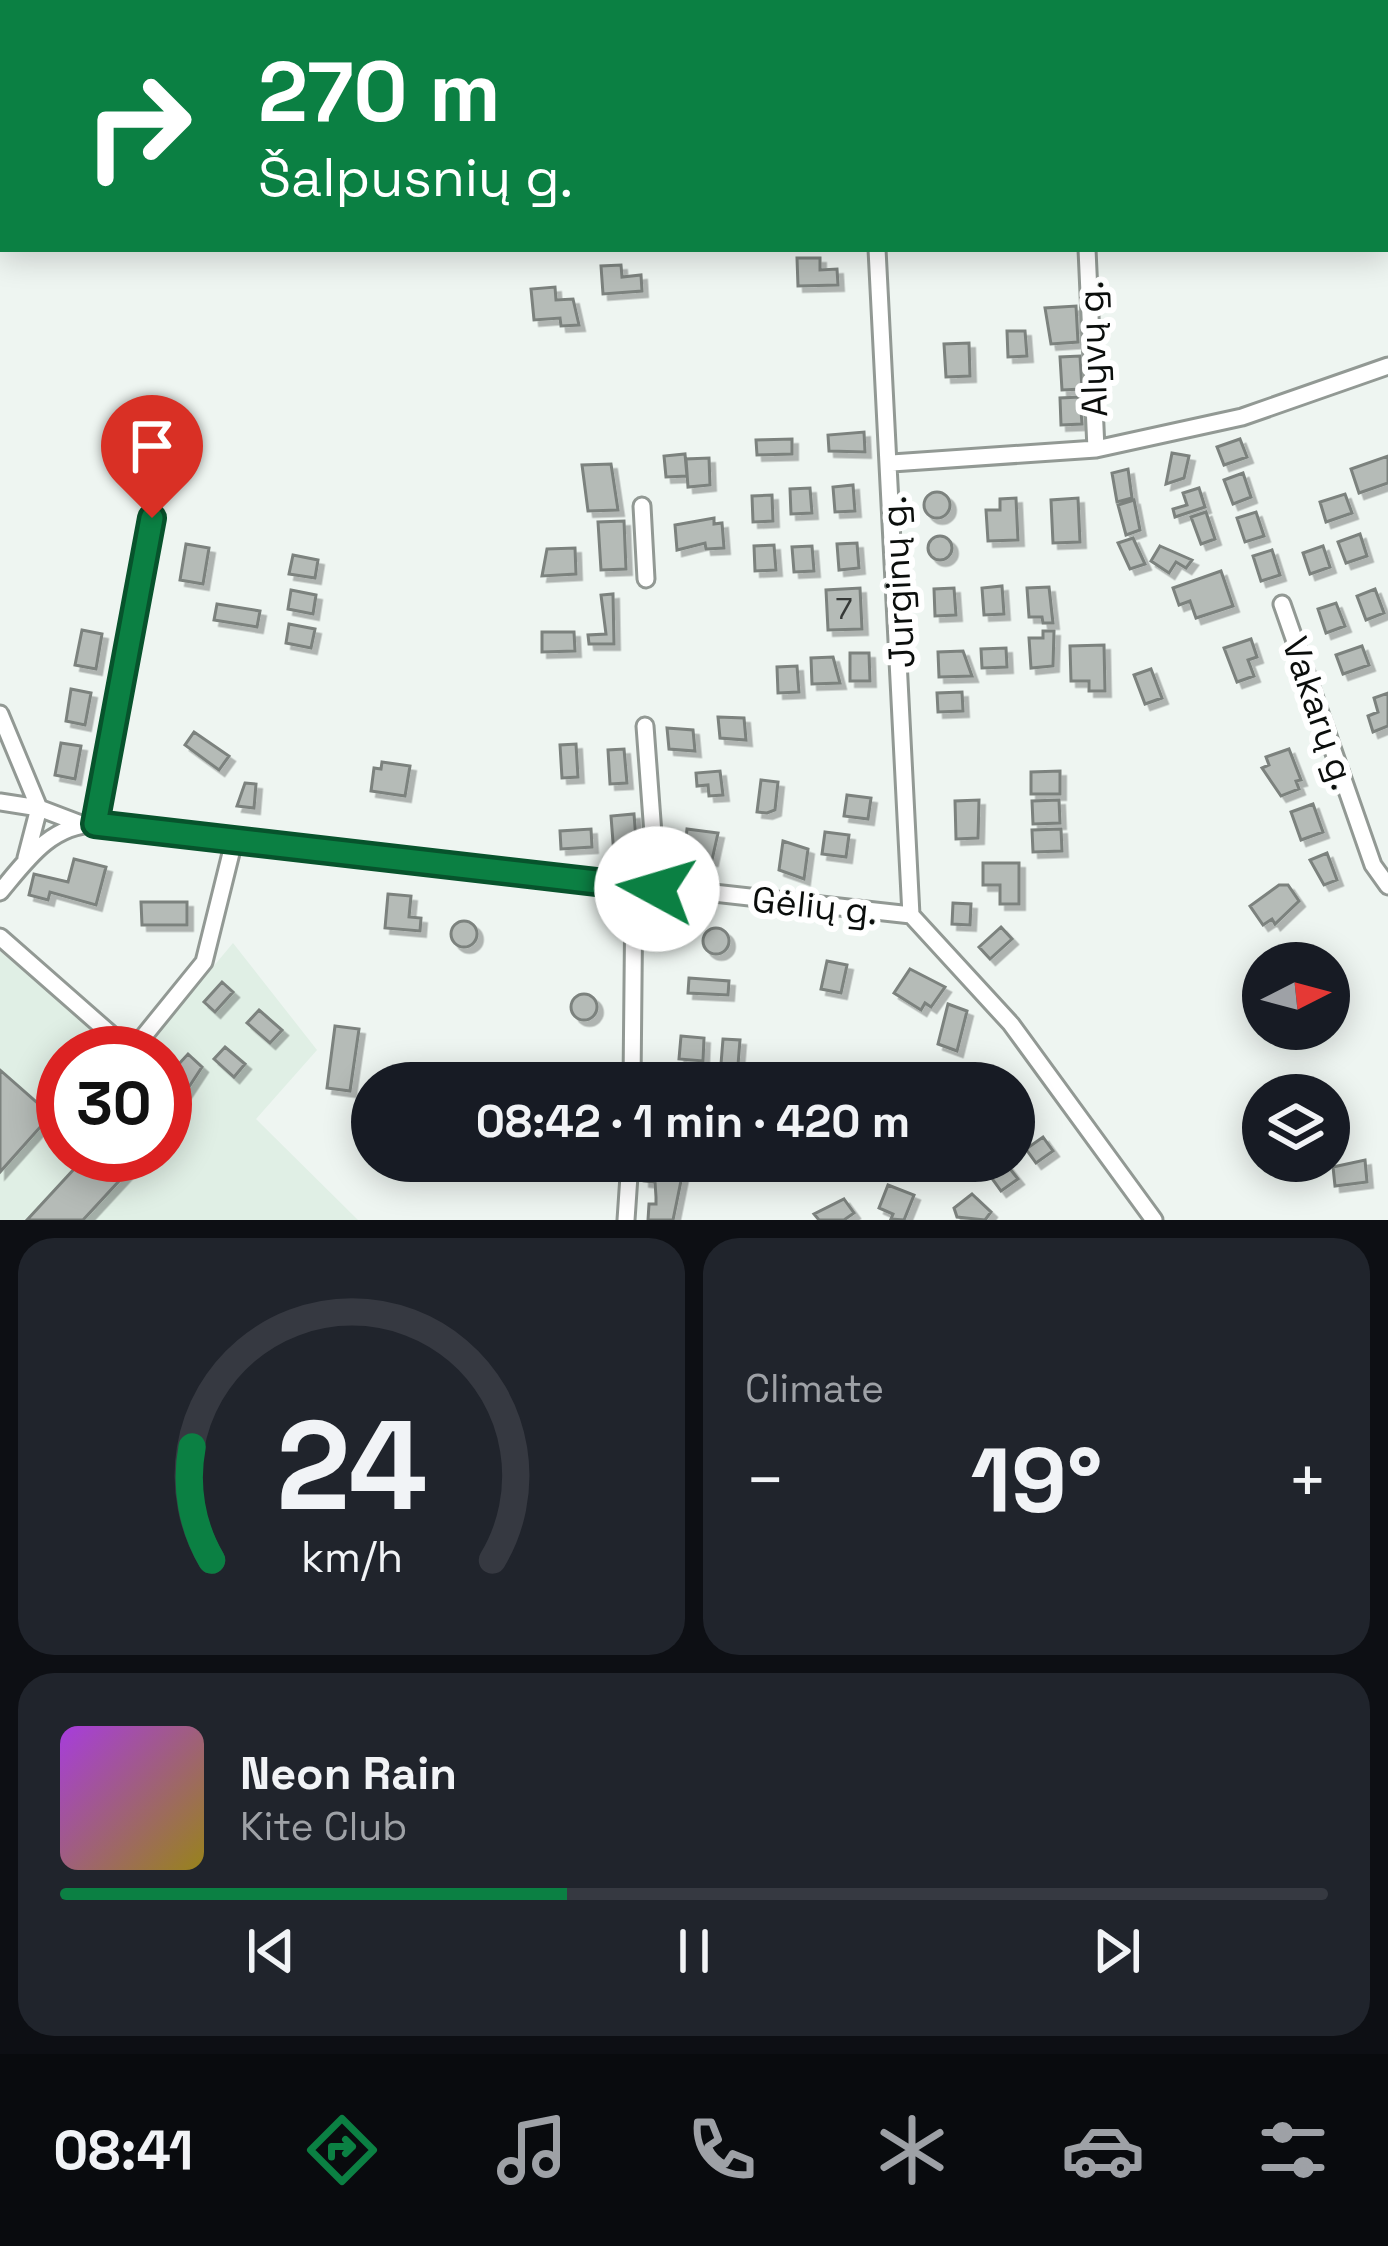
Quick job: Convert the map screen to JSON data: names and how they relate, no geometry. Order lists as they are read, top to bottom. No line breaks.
{"streets":{"street":["Alyvų g.","Jurginų g.","Vakarų g.","Gėlių g."]},"crossings":[["Jurginų g.","Gėlių g."]],"house_numbers":["7"],"north":"right","page":{"turn":["270 m","Šalpusnių g."],"limit":"30","trip":"08:42 · 1 min · 420 m","tile":"Climate","heat":["−","19°","+"],"song":["Neon Rain","Kite Club"],"tabs":"08:41","gauge":["24","km/h"]}}
